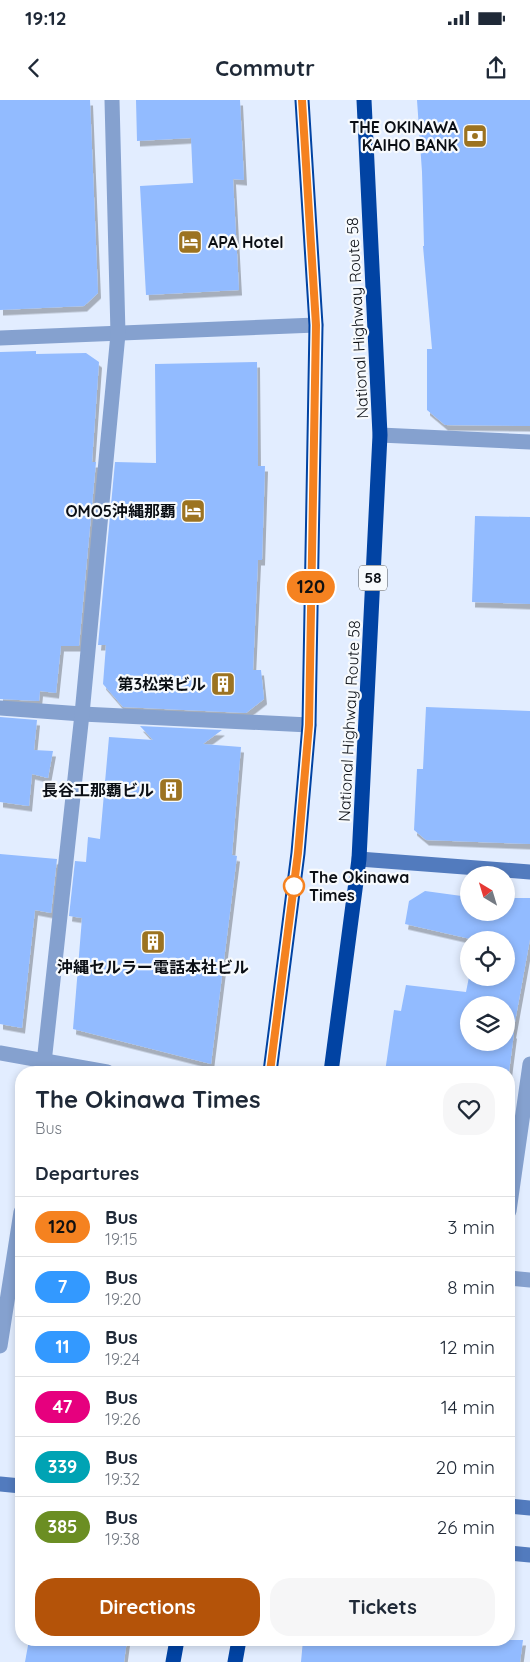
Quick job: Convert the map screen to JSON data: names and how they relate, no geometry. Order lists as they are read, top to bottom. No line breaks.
{"streets":{"highway":["National Highway Route 58","58"]},"places":{"bank":["THE OKINAWA KAIHO BANK"],"hotel":["APA Hotel","OMO5沖縄那覇"],"building":["第3松栄ビル","長谷工那覇ビル","沖縄セルラー電話本社ビル"],"other":["The Okinawa Times"]},"lines":["bus line 120"],"north":"top left","page":{"status":"19:12","header":"Commutr","on_map":"120","heading":[["The Okinawa Times","Bus"],"Departures"],"list":[{"mark":"120","name":"Bus","note":"19:15","value":"3 min"},{"mark":"7","name":"Bus","note":"19:20","value":"8 min"},{"mark":"11","name":"Bus","note":"19:24","value":"12 min"},{"mark":"47","name":"Bus","note":"19:26","value":"14 min"},{"mark":"339","name":"Bus","note":"19:32","value":"20 min"},{"mark":"385","name":"Bus","note":"19:38","value":"26 min"}],"buttons":["Directions","Tickets"]}}
